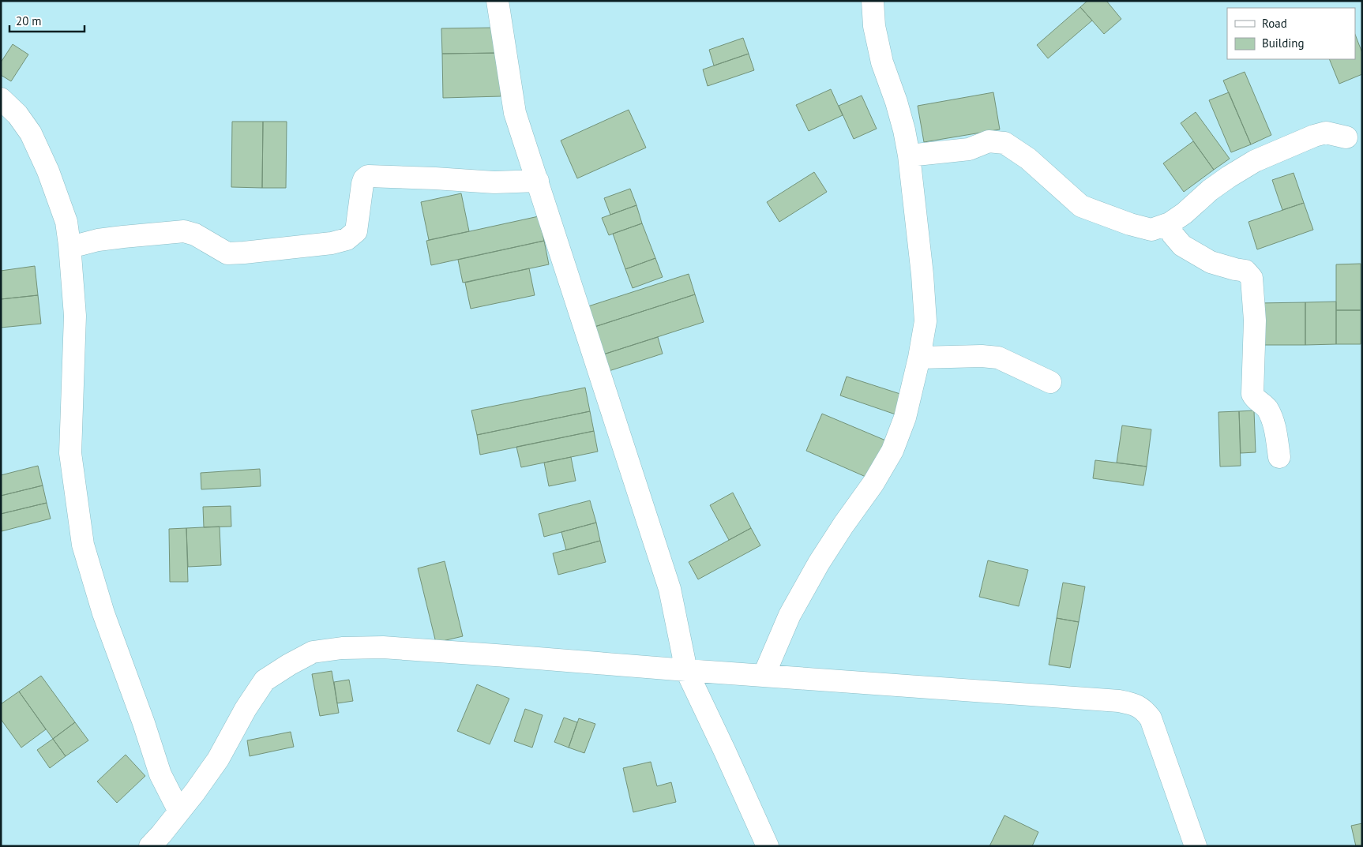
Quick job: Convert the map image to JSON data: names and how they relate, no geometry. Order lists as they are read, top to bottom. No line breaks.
{"legend":["Road","Building"],"scale_bar":"20 m"}
